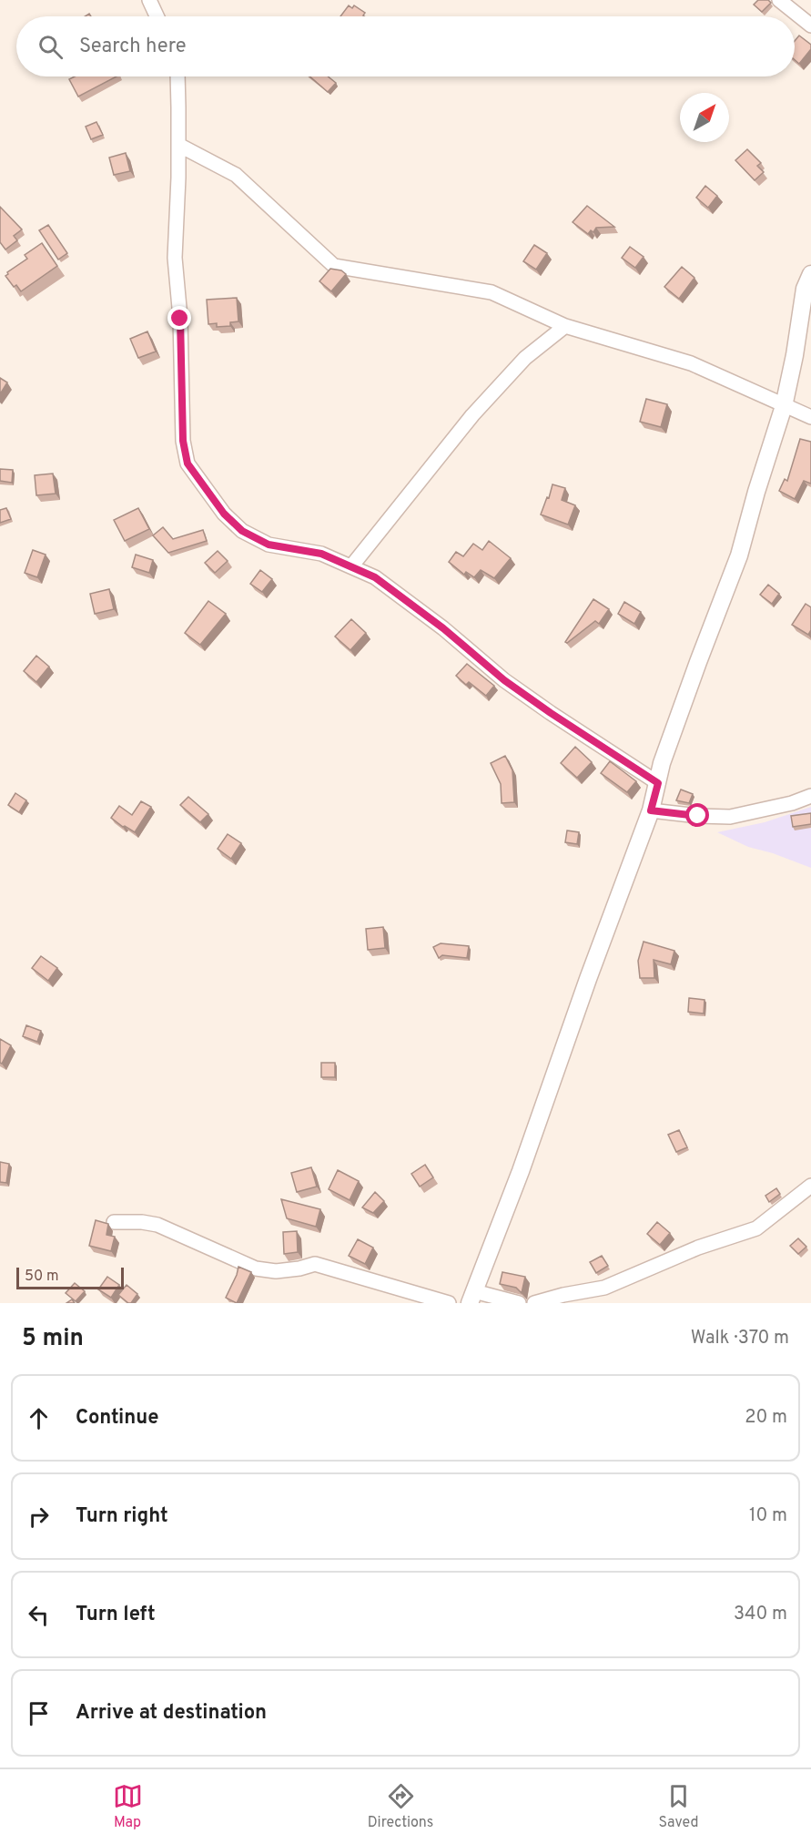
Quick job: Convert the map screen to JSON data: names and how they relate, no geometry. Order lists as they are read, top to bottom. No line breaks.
{"scale_bar":"50 m","north":"top right","page":{"search":"Search here","scale":"50 m","heading":["5 min","Walk · 370 m"],"list":[["Continue","20 m"],["Turn right","10 m"],["Turn left","340 m"],"Arrive at destination"],"nav":["Map","Directions","Saved"]}}
